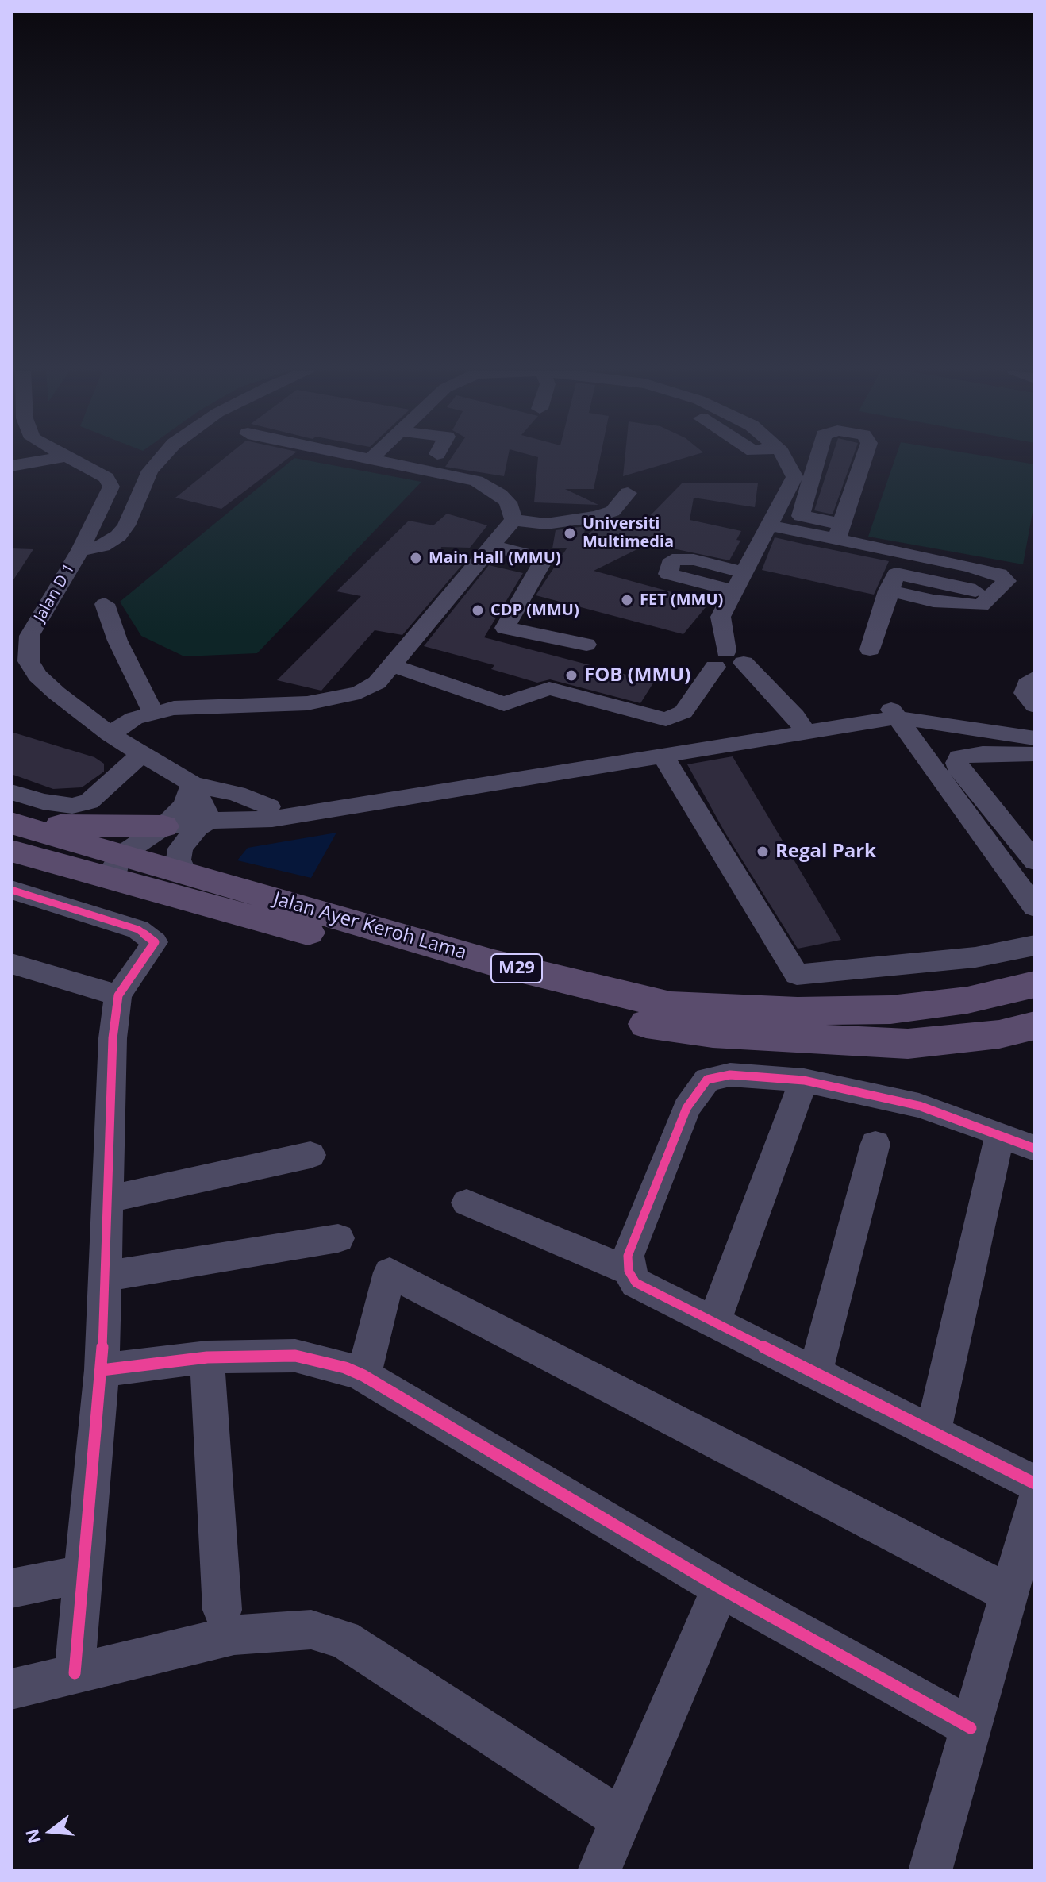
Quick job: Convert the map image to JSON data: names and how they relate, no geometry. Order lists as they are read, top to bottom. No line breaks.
{"streets":{"main road":["Jalan Ayer Keroh Lama","M29"],"street":["Jalan D 1"]},"places":["Universiti Multimedia","Main Hall (MMU)","FET (MMU)","CDP (MMU)","FOB (MMU)","Regal Park"],"north":"left"}
